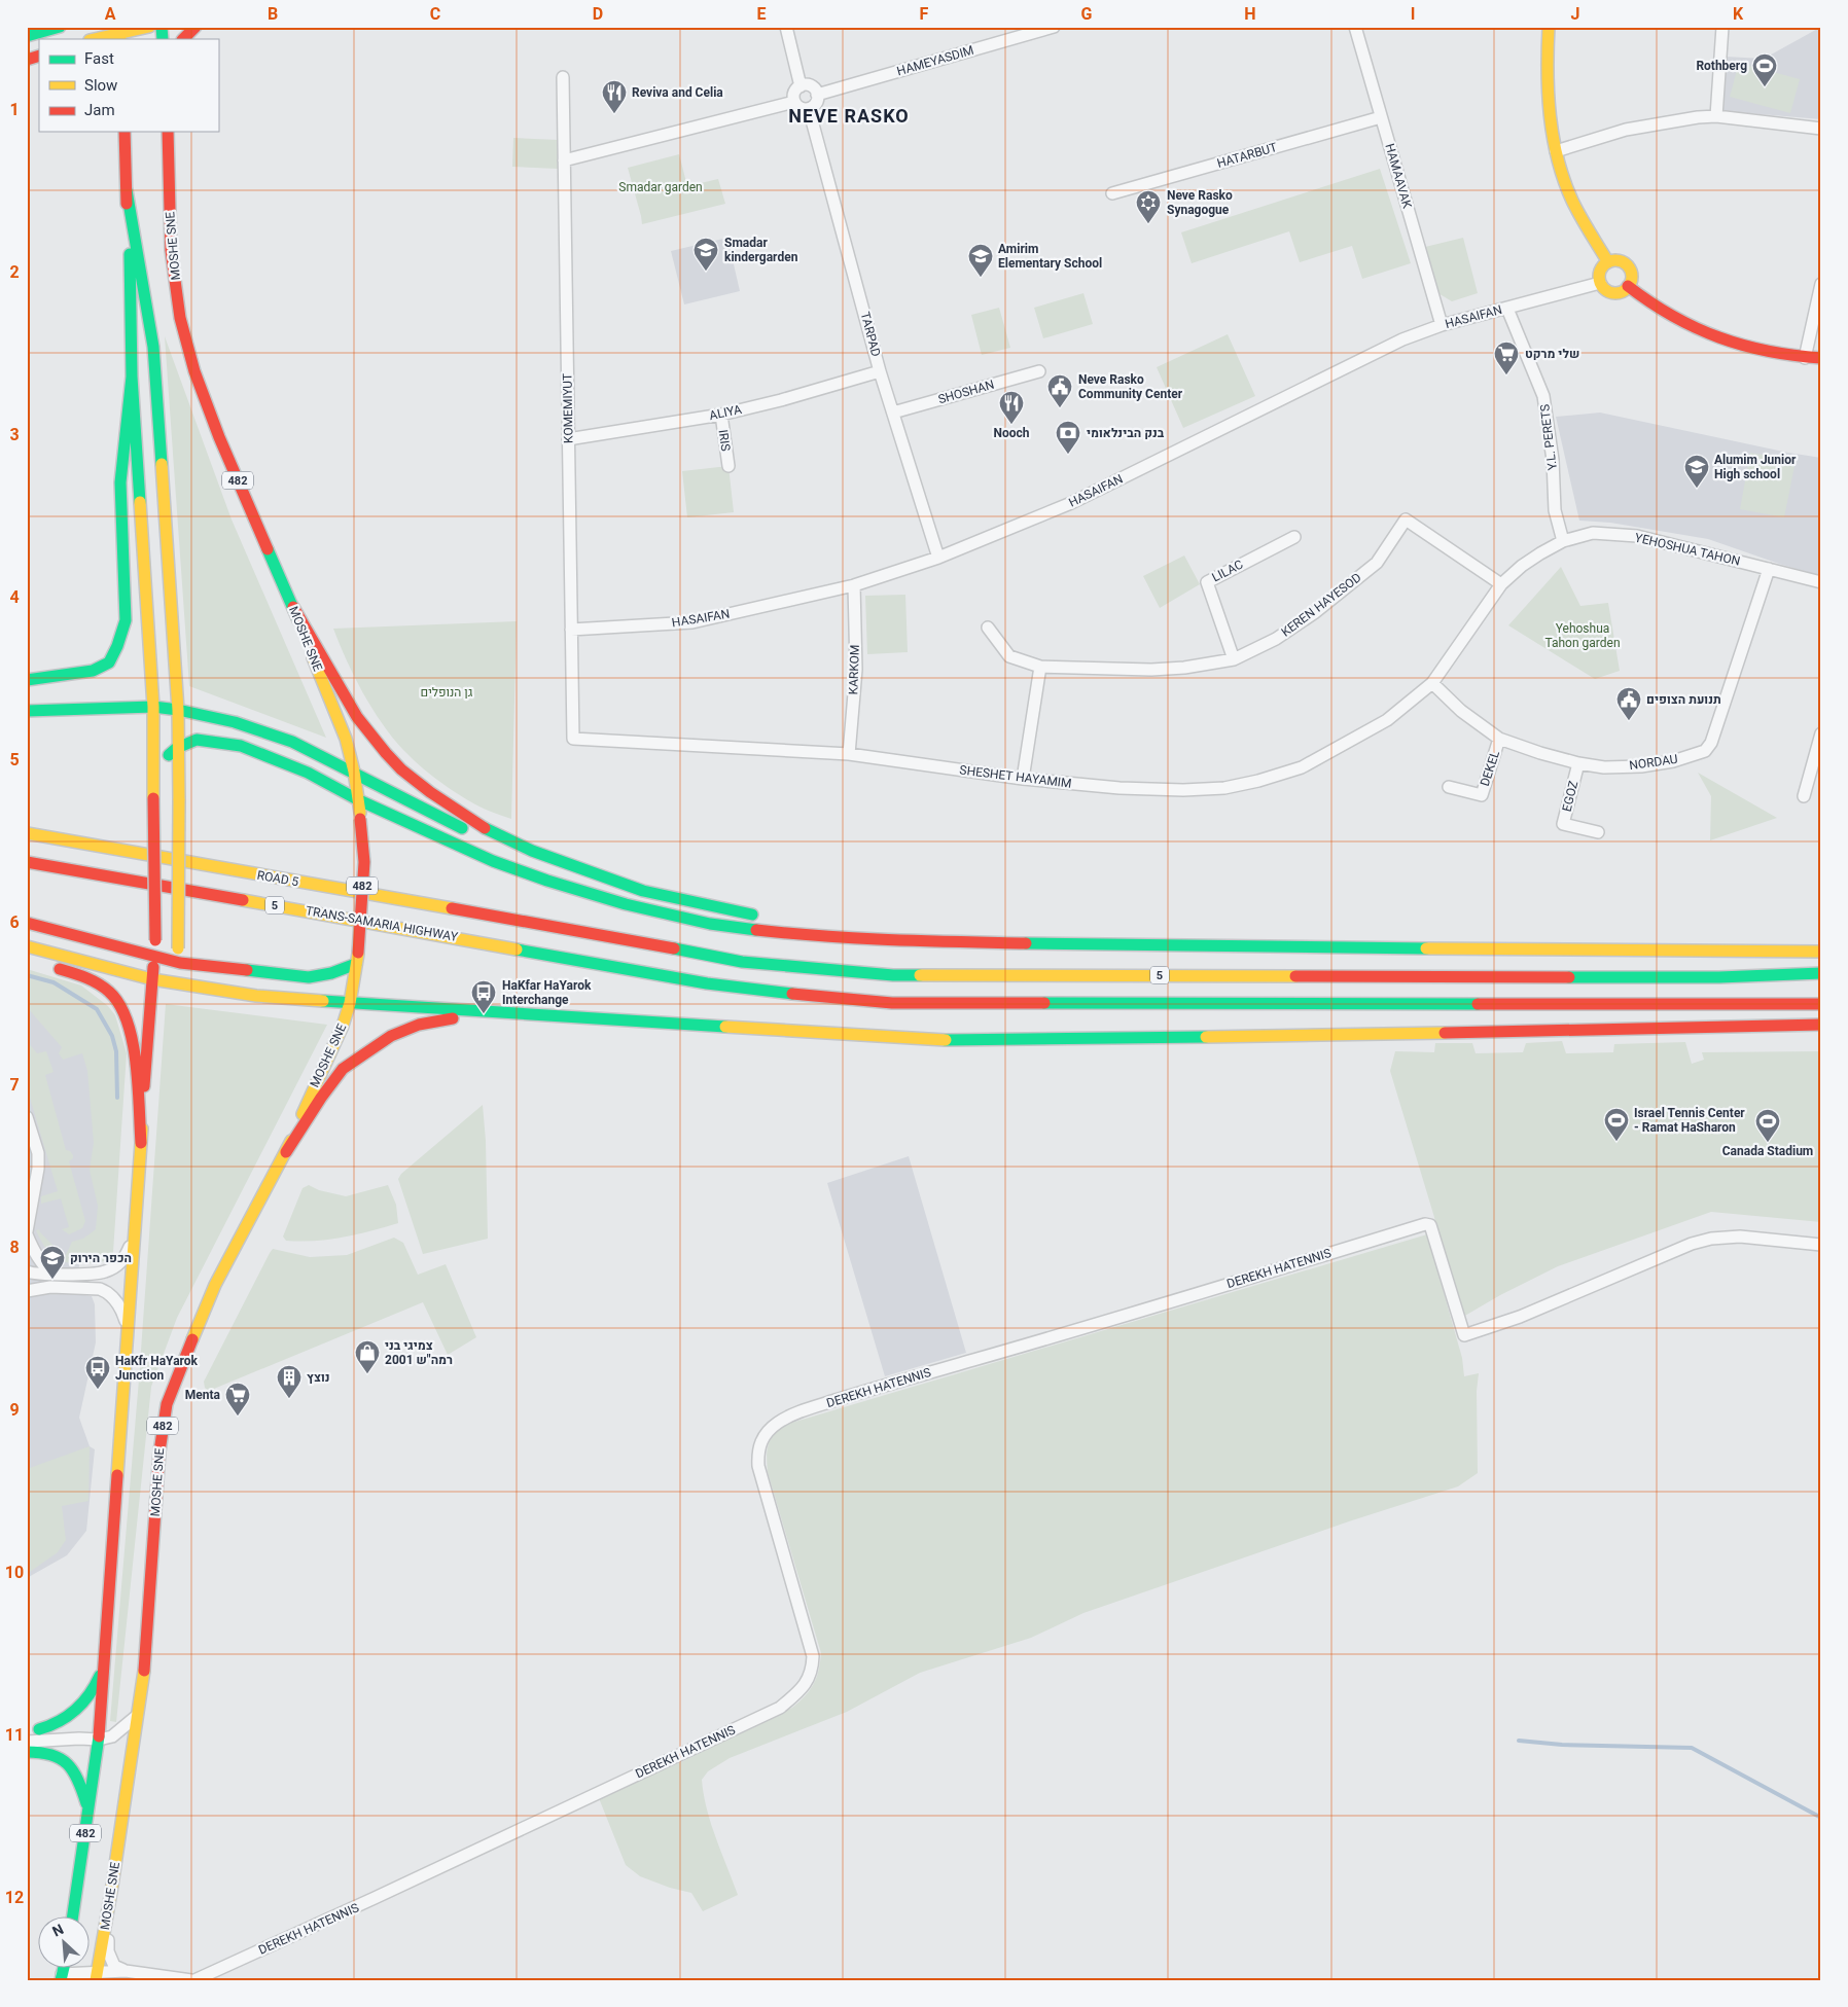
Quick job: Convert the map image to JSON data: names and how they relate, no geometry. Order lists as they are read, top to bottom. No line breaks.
{"streets":{"main road":["MOSHE SNE","482","5"],"street":["HAMEYASDIM","HATARBUT","HAMAAVAK","HASAIFAN","TARPAD","SHOSHAN","KOMEMIYUT","ALIYA","Y.L. PERETS","IRIS","YEHOSHUA TAHON","LILAC","KEREN HAYESOD","KARKOM","NORDAU","DEKEL","SHESHET HAYAMIM","EGOZ","DEREKH HATENNIS"]},"crossings":[["HAMEYASDIM","TARPAD"],["HATARBUT","HAMAAVAK"],["HAMAAVAK","HASAIFAN"],["MOSHE SNE","DEREKH HATENNIS"],["HASAIFAN","TARPAD"],["HASAIFAN","KOMEMIYUT"],["HASAIFAN","Y.L. PERETS"],["HASAIFAN","KARKOM"],["TARPAD","SHOSHAN"],["TARPAD","ALIYA"],["KOMEMIYUT","ALIYA"],["KOMEMIYUT","SHESHET HAYAMIM"],["ALIYA","IRIS"],["Y.L. PERETS","YEHOSHUA TAHON"],["YEHOSHUA TAHON","KEREN HAYESOD"],["YEHOSHUA TAHON","NORDAU"],["YEHOSHUA TAHON","SHESHET HAYAMIM"],["LILAC","KEREN HAYESOD"],["KARKOM","SHESHET HAYAMIM"],["NORDAU","DEKEL"],["NORDAU","SHESHET HAYAMIM"],["NORDAU","EGOZ"]],"districts":["NEVE RASKO"],"parks":["Smadar garden","Yehoshua Tahon garden","גן הנופלים"],"places":{"sports":["Rothberg","Israel Tennis Center - Ramat HaSharon","Canada Stadium"],"restaurant":["Reviva and Celia","Nooch"],"synagogue":["Neve Rasko Synagogue"],"school or university":["Smadar kindergarden","Amirim Elementary School","Alumim Junior High school","הכפר הירוק"],"supermarket":["שלי מרקט","Menta"],"public building":["Neve Rasko Community Center","תנועת הצופים"],"bank":["בנק הבינלאומי"],"bus stop":["HaKfar HaYarok Interchange","HaKfr HaYarok Junction"],"shop":["צמיגי בני 2001 רמה\"ש"],"building":["נוצץ"]},"legend":["Fast","Slow","Jam"],"north":"top left","grid":{"columns":["A","B","C","D","E","F","G","H","I","J","K"],"rows":["1","2","3","4","5","6","7","8","9","10","11","12"]}}
